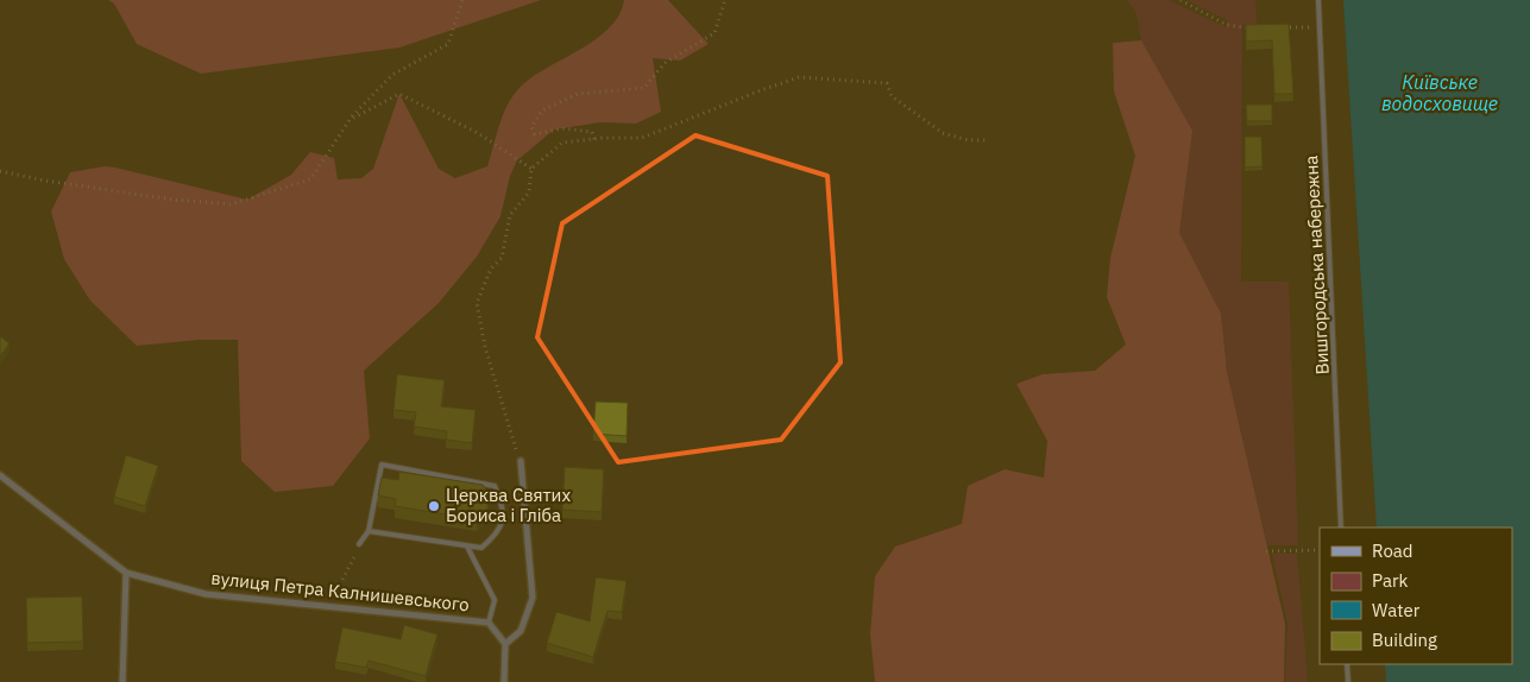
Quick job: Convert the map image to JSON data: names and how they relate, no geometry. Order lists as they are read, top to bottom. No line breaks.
{"streets":{"street":["вулиця Петра Калнишевського"],"lane":["Вишгородська набережна"]},"water":["Київське водосховище"],"places":["Церква Святих Бориса і Гліба"],"legend":["Road","Park","Water","Building"]}
